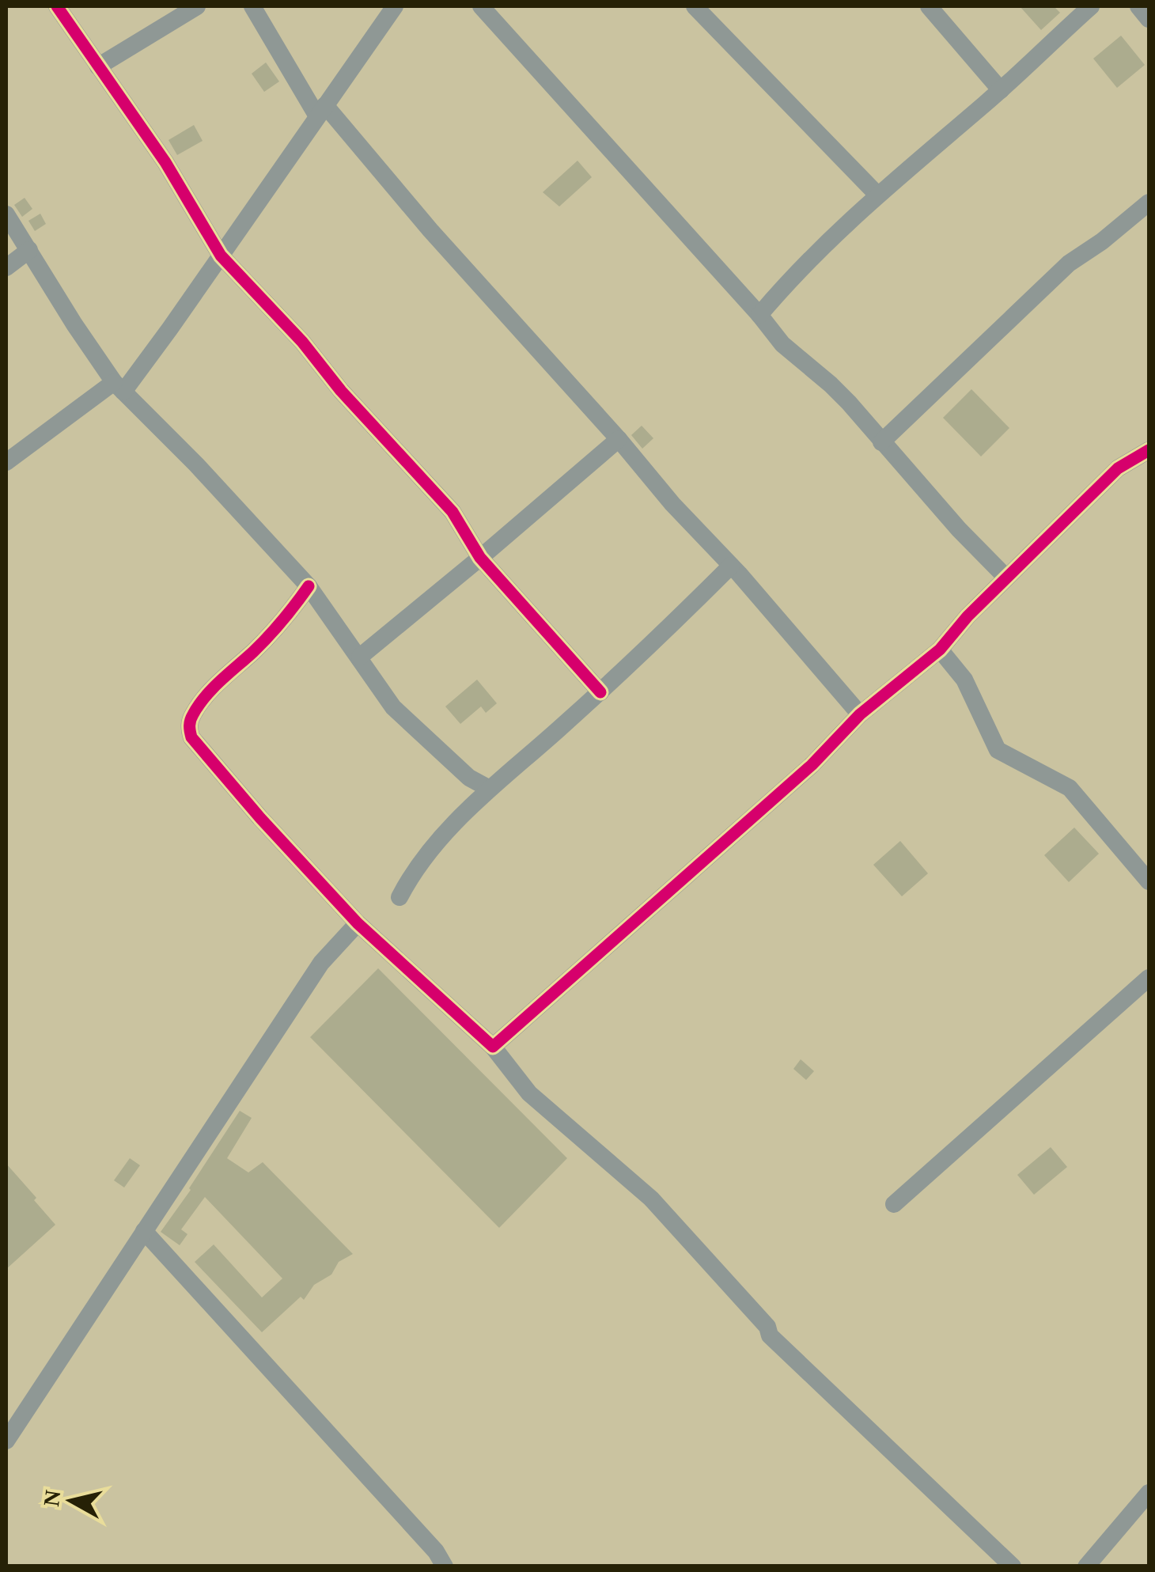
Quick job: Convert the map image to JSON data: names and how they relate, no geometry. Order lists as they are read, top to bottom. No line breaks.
{"north":"left"}
